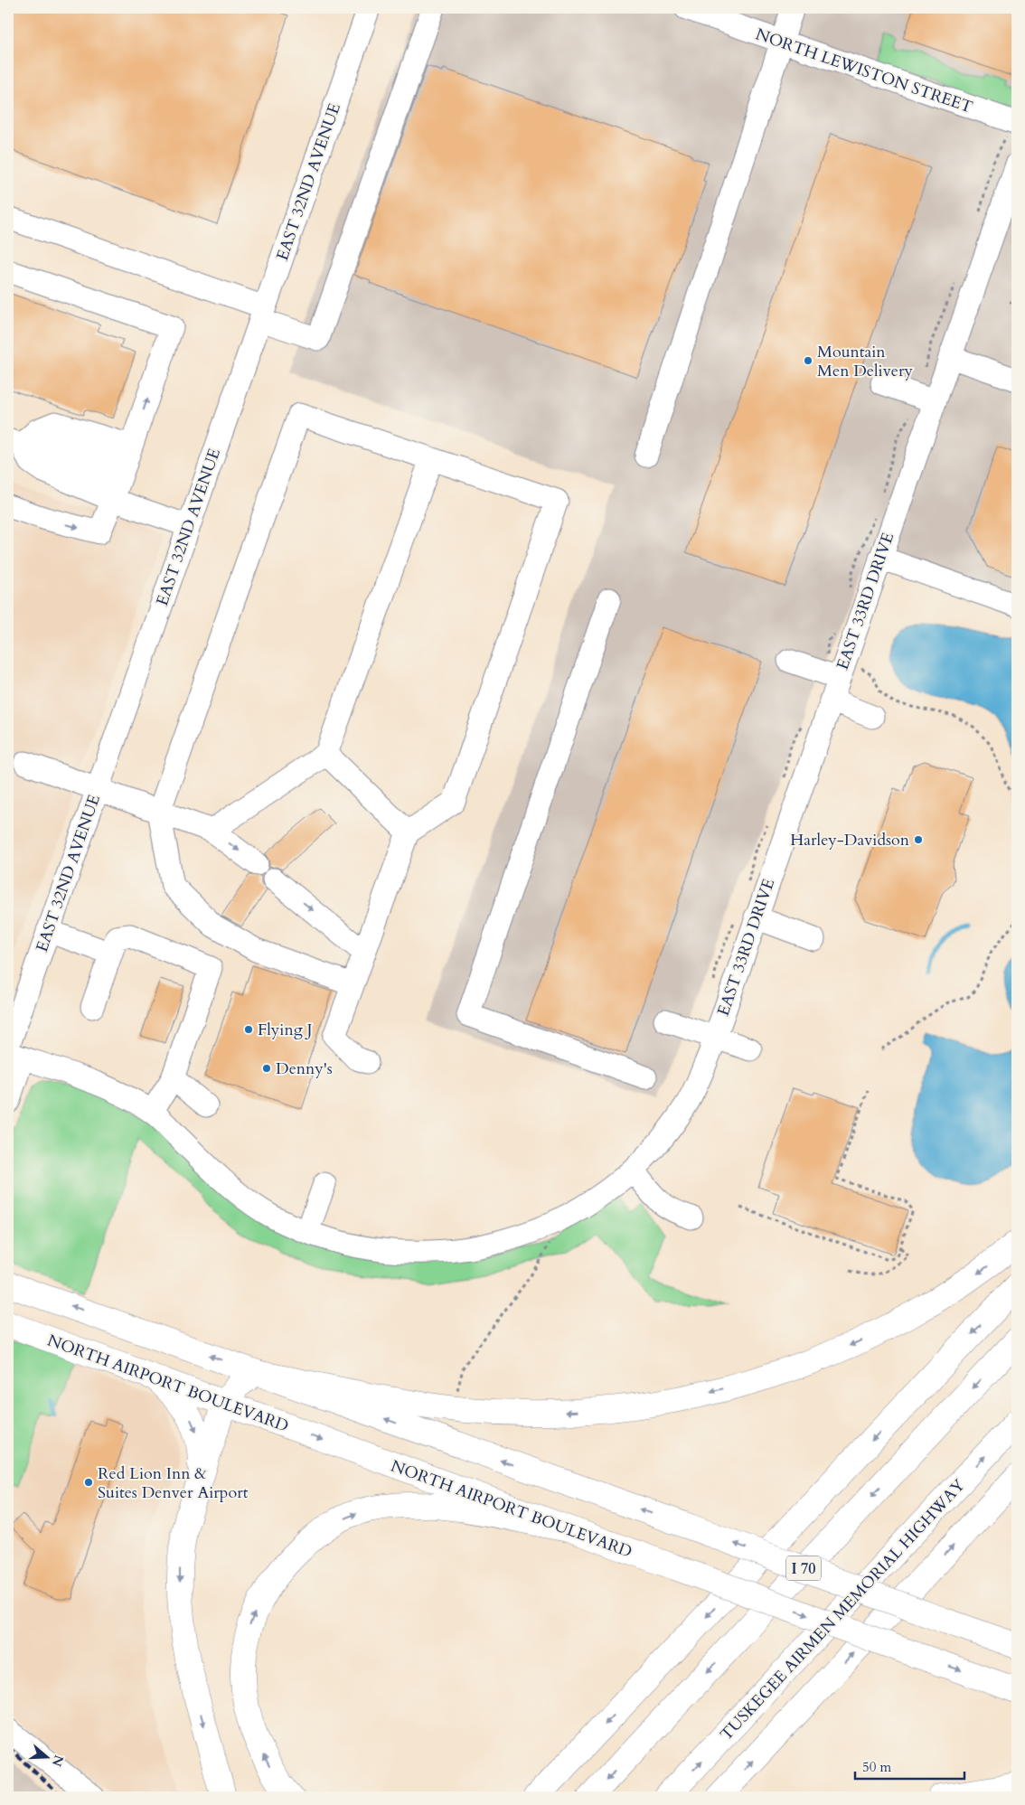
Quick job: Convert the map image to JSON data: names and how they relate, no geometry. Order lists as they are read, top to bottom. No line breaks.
{"streets":{"main road":["NORTH AIRPORT BOULEVARD","I 70","TUSKEGEE AIRMEN MEMORIAL HIGHWAY"],"street":["NORTH LEWISTON STREET","EAST 32ND AVENUE","EAST 33RD DRIVE"]},"places":["Mountain Men Delivery","Harley-Davidson","Flying J","Denny's","Red Lion Inn & Suites Denver Airport"],"scale_bar":"50 m","north":"right"}
